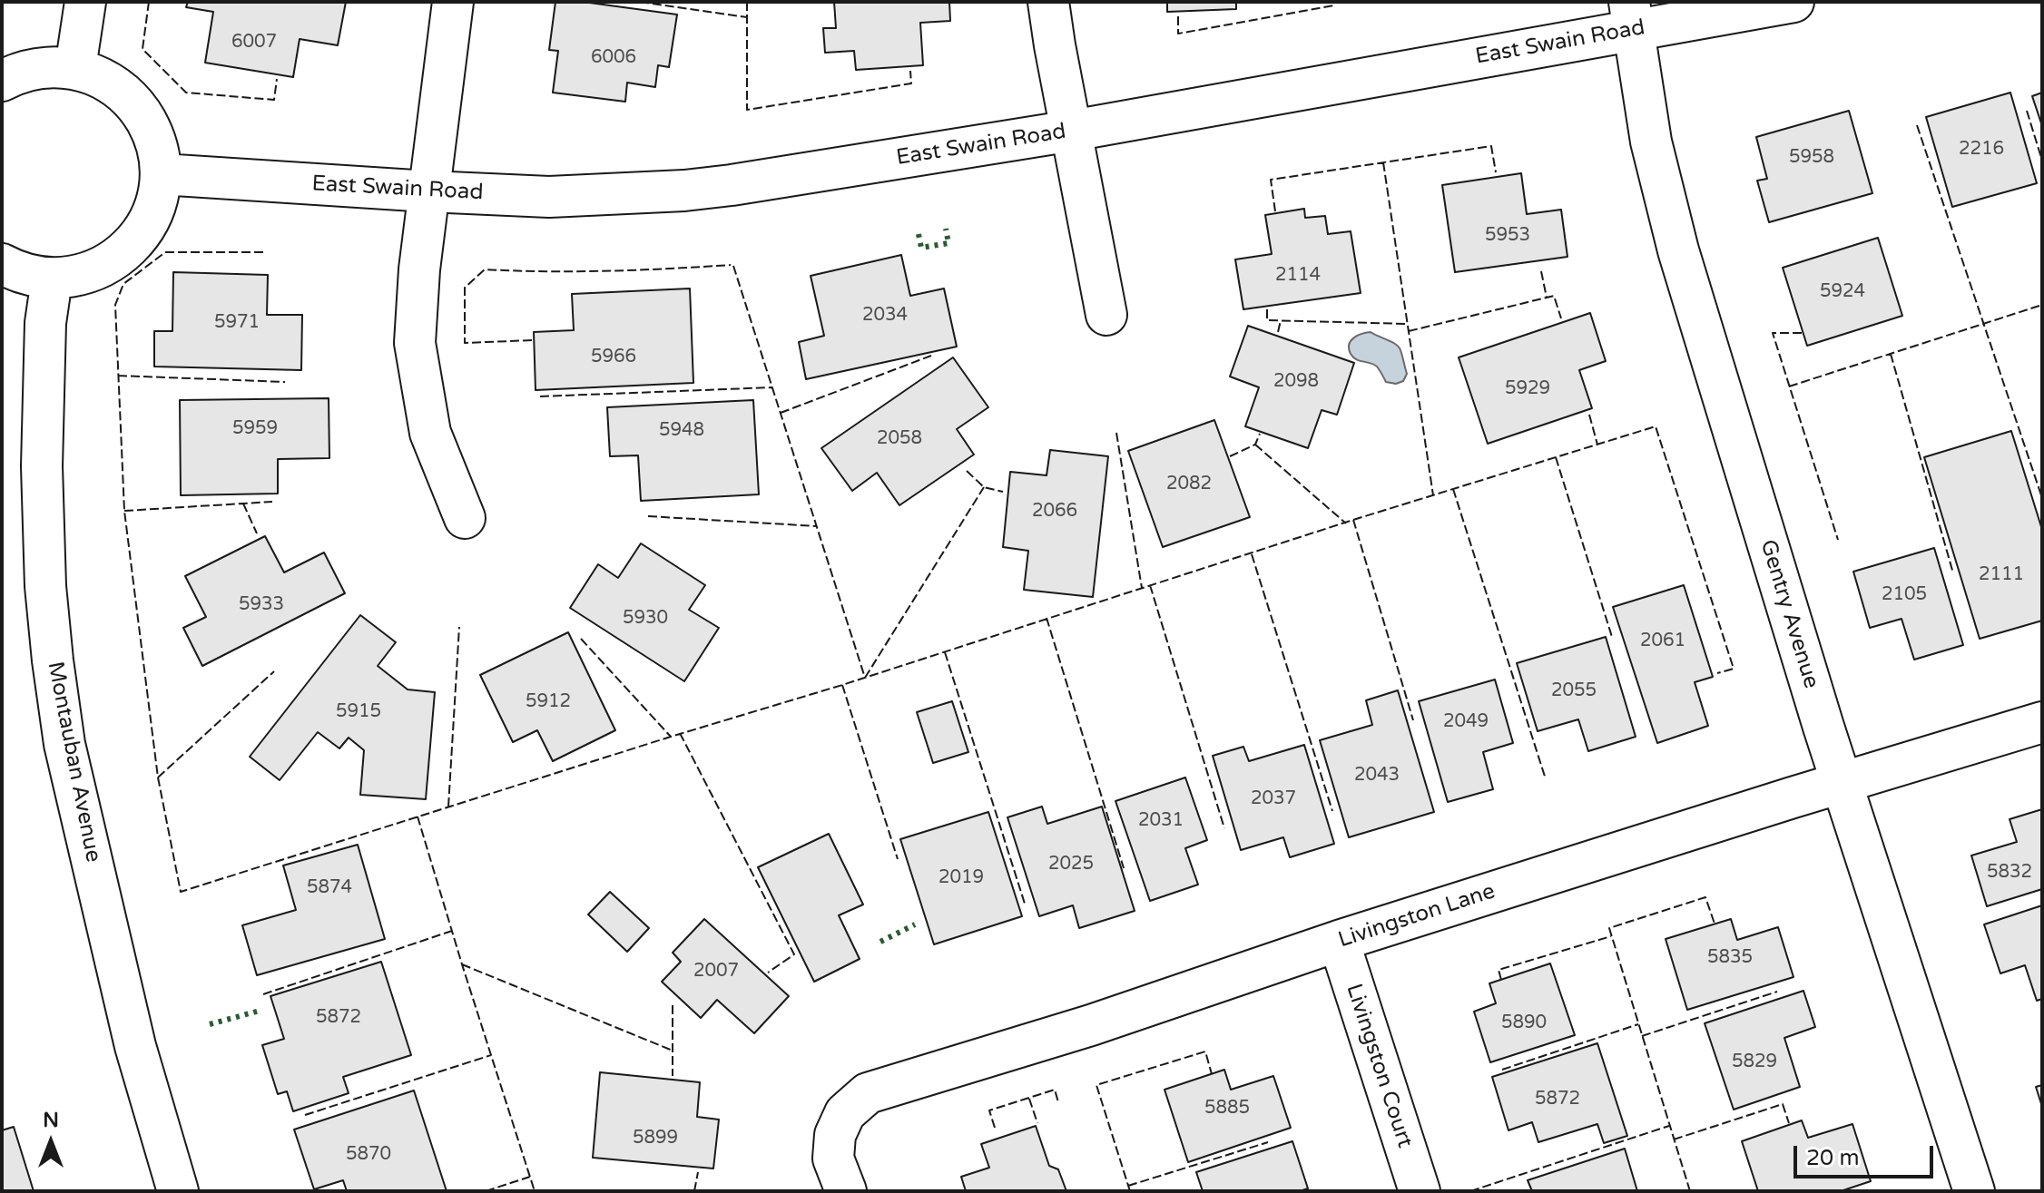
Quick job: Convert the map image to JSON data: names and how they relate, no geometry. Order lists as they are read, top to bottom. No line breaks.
{"streets":{"street":["East Swain Road","Gentry Avenue","Montauban Avenue","Livingston Lane","Livingston Court"]},"crossings":[["East Swain Road","Gentry Avenue"],["Gentry Avenue","Livingston Lane"],["Livingston Lane","Livingston Court"]],"house_numbers":["6007","6006","2216","5958","5953","2114","5924","2034","5971","5966","2098","5929","5959","5948","2058","2082","2066","2111","2105","5933","5930","2061","2055","5912","5915","2049","2043","2037","2031","2025","5832","2019","5874","5835","2007","5872","5890","5829","5872","5885","5899","5870"],"scale_bar":"20 m","north":"top"}
